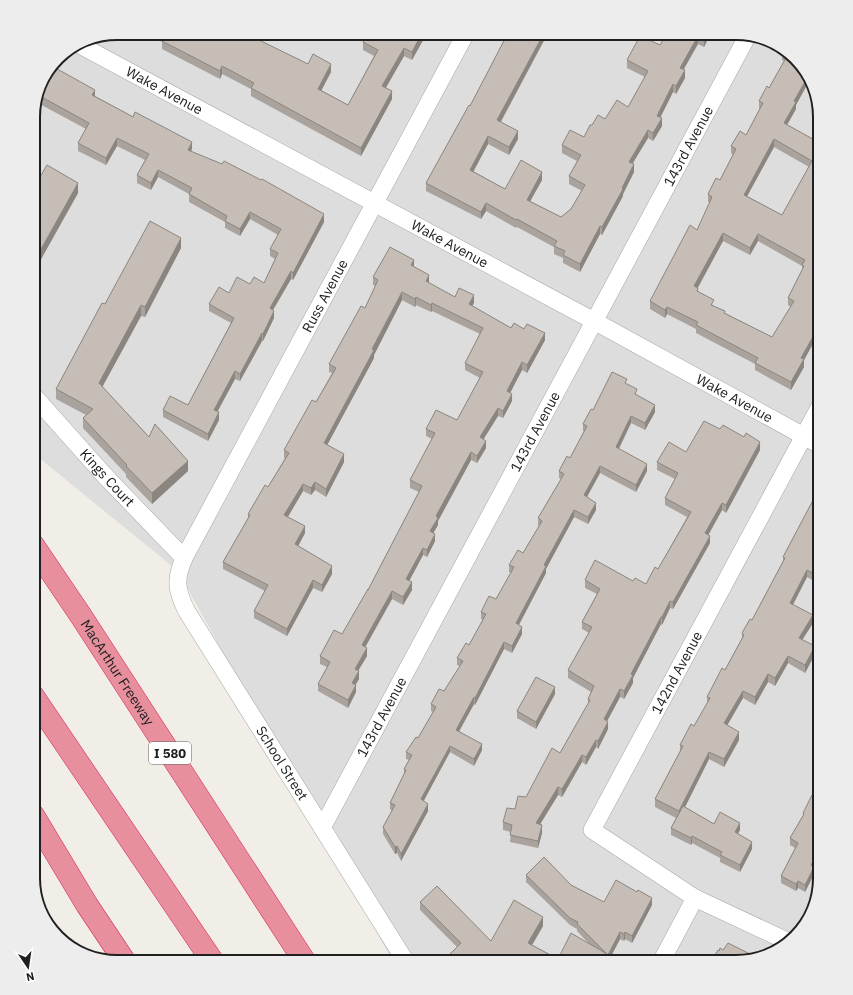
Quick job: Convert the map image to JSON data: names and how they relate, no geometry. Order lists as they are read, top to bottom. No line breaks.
{"streets":{"highway":["MacArthur Freeway","I 580"],"street":["Wake Avenue","143rd Avenue","Russ Avenue","Kings Court","142nd Avenue","School Street"]},"crossings":[["Wake Avenue","143rd Avenue"],["Wake Avenue","Russ Avenue"],["Wake Avenue","142nd Avenue"],["143rd Avenue","School Street"],["Russ Avenue","Kings Court"],["Russ Avenue","School Street"],["Kings Court","School Street"]],"north":"bottom"}
